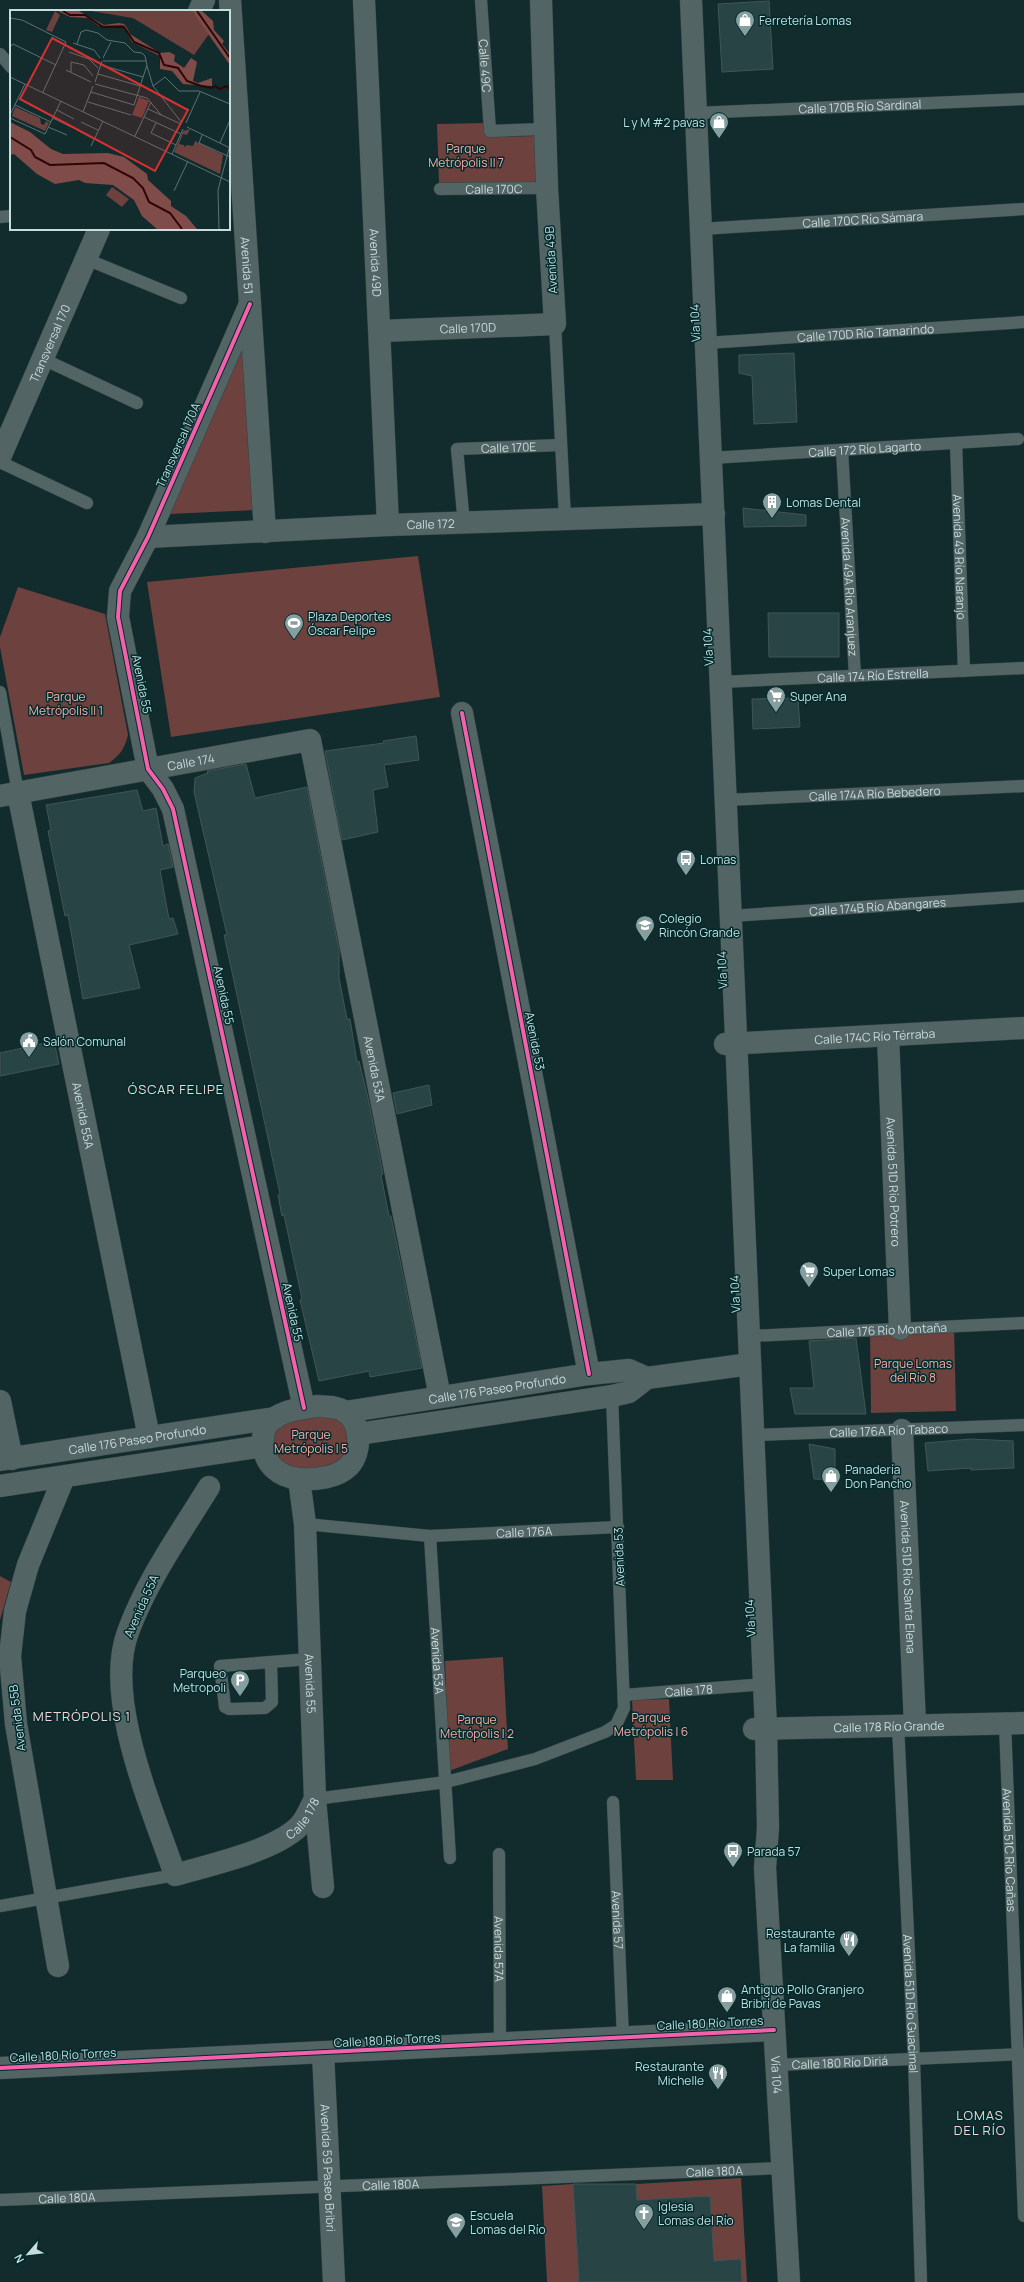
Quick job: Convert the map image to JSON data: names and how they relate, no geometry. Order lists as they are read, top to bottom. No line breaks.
{"streets":{"street":["Avenida 49B","Avenida 49D","Avenida 51","Vía 104","Calle 170D","Transversal 170","Transversal 170A","Calle 172","Avenida 55","Calle 174","Calle 174C Río Térraba","Avenida 53","Avenida 53A","Avenida 55A","Avenida 51D Río Potrero","Calle 176 Paseo Profundo","Avenida 51D Río Santa Elena","Calle 178","Avenida 55B","Calle 178 Río Grande","Calle 180 Río Torres","Avenida 59 Paseo Bribri"],"lane":["Calle 49C","Calle 170B Río Sardinal","Calle 170C","Calle 170C Río Sámara","Calle 170D Río Tamarindo","Calle 170E","Calle 172 Río Lagarto","Avenida 49 Río Naranjo","Avenida 49A Río Aranjuez","Calle 174 Río Estrella","Calle 174A Río Bebedero","Calle 174B Río Abangares","Calle 176 Río Montaña","Calle 176A Río Tabaco","Calle 176A","Avenida 51C Río Cañas","Avenida 57","Avenida 57A","Avenida 51D Río Guacimal","Calle 180 Río Diriá","Calle 180A"]},"crossings":[["Calle 49C","Avenida 49B"],["Calle 170B Río Sardinal","Vía 104"],["Calle 170C","Avenida 49B"],["Calle 170C Río Sámara","Vía 104"],["Avenida 49B","Calle 170D"],["Avenida 49B","Calle 170E"],["Avenida 49B","Calle 172"],["Avenida 49D","Calle 170D"],["Avenida 49D","Calle 172"],["Avenida 51","Transversal 170A"],["Avenida 51","Calle 172"],["Vía 104","Calle 170D Río Tamarindo"],["Vía 104","Calle 172 Río Lagarto"],["Vía 104","Calle 172"],["Vía 104","Calle 174 Río Estrella"],["Vía 104","Calle 174A Río Bebedero"],["Vía 104","Calle 174B Río Abangares"],["Vía 104","Calle 174C Río Térraba"],["Vía 104","Calle 176 Río Montaña"],["Vía 104","Calle 176 Paseo Profundo"],["Vía 104","Calle 176A Río Tabaco"],["Vía 104","Calle 178"],["Vía 104","Calle 178 Río Grande"],["Vía 104","Calle 180 Río Torres"],["Vía 104","Calle 180 Río Diriá"],["Vía 104","Calle 180A"],["Transversal 170A","Calle 172"],["Transversal 170A","Avenida 55"],["Calle 170E","Calle 172"],["Calle 172 Río Lagarto","Avenida 49 Río Naranjo"],["Calle 172 Río Lagarto","Avenida 49A Río Aranjuez"],["Avenida 49 Río Naranjo","Calle 174 Río Estrella"],["Avenida 49A Río Aranjuez","Calle 174 Río Estrella"],["Avenida 55","Calle 174"],["Avenida 55","Calle 176 Paseo Profundo"],["Avenida 55","Calle 176A"],["Avenida 55","Calle 178"],["Calle 174","Avenida 53A"],["Calle 174","Avenida 55A"],["Calle 174C Río Térraba","Avenida 51D Río Potrero"],["Avenida 53","Calle 176 Paseo Profundo"],["Avenida 53","Calle 176A"],["Avenida 53","Calle 178"],["Avenida 53A","Calle 176 Paseo Profundo"],["Avenida 53A","Calle 176A"],["Avenida 53A","Calle 178"],["Avenida 55A","Calle 176 Paseo Profundo"],["Avenida 55A","Calle 178"],["Avenida 51D Río Potrero","Calle 176 Río Montaña"],["Calle 176A Río Tabaco","Avenida 51D Río Santa Elena"],["Avenida 51D Río Santa Elena","Calle 178 Río Grande"],["Avenida 51D Río Santa Elena","Avenida 51D Río Guacimal"],["Calle 178","Avenida 55B"],["Calle 178 Río Grande","Avenida 51C Río Cañas"],["Calle 178 Río Grande","Avenida 51D Río Guacimal"],["Avenida 51C Río Cañas","Calle 180 Río Diriá"],["Avenida 57","Calle 180 Río Torres"],["Avenida 57A","Calle 180 Río Torres"],["Avenida 51D Río Guacimal","Calle 180 Río Diriá"],["Calle 180 Río Torres","Avenida 59 Paseo Bribri"],["Avenida 59 Paseo Bribri","Calle 180A"]],"districts":["ÓSCAR FELIPE","METRÓPOLIS 1","LOMAS DEL RÍO"],"parks":["Parque Metrópolis II 7","Parque Metrópolis II 1","Parque Lomas del Río 8","Parque Metrópolis I 5","Parque Metrópolis I 6","Parque Metrópolis I 2"],"places":{"shop":["Ferretería Lomas","L y M #2 pavas","Panadería Don Pancho","Antiguo Pollo Granjero Bribrí de Pavas"],"building":["Lomas Dental"],"sports":["Plaza Deportes Óscar Felipe"],"supermarket":["Super Ana","Super Lomas"],"bus stop":["Lomas","Parada 57"],"school or university":["Colegio Rincón Grande","Escuela Lomas del Río"],"public building":["Salón Comunal"],"parking":["Parqueo Metropoli"],"restaurant":["Restaurante La familia","Restaurante Michelle"],"church":["Iglesia Lomas del Río"]},"north":"bottom left"}
